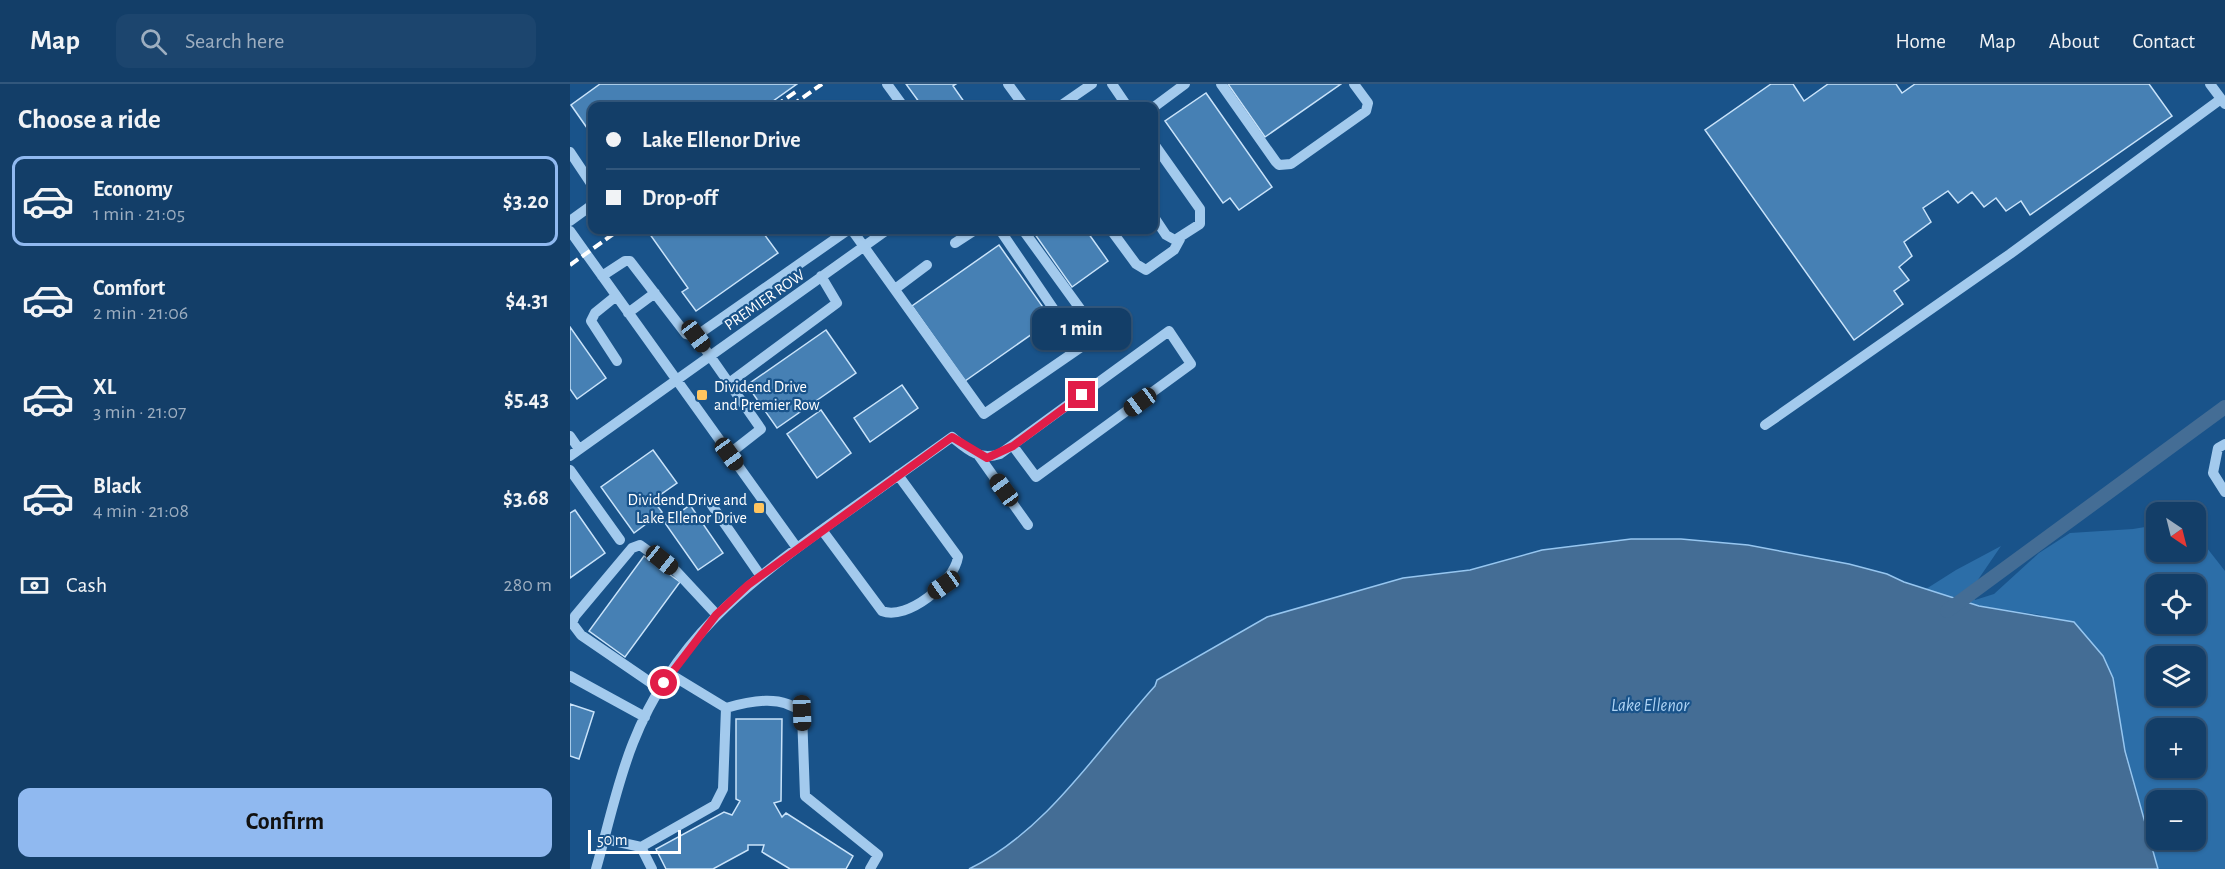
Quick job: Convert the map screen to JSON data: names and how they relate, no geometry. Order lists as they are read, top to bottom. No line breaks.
{"streets":{"street":["PREMIER ROW"]},"water":["Lake Ellenor"],"places":{"transit":["Dividend Drive and Premier Row","Dividend Drive and Lake Ellenor Drive"]},"scale_bar":"50 m","north":"bottom right","page":{"header":"Map","search":"Search here","nav":["Home","Map","About","Contact"],"heading":"Choose a ride","banner":["Lake Ellenor Drive","Drop-off"],"list":[{"name":"Economy","note":"1 min · 21:05","value":"$3.20"},{"name":"Comfort","note":"2 min · 21:06","value":"$4.31"},{"name":"XL","note":"3 min · 21:07","value":"$5.43"},{"name":"Black","note":"4 min · 21:08","value":"$3.68"}],"bubble":"1 min","map_buttons":["+","−"],"pay":["Cash","280 m"],"buttons":"Confirm","scale":"50 m"}}
